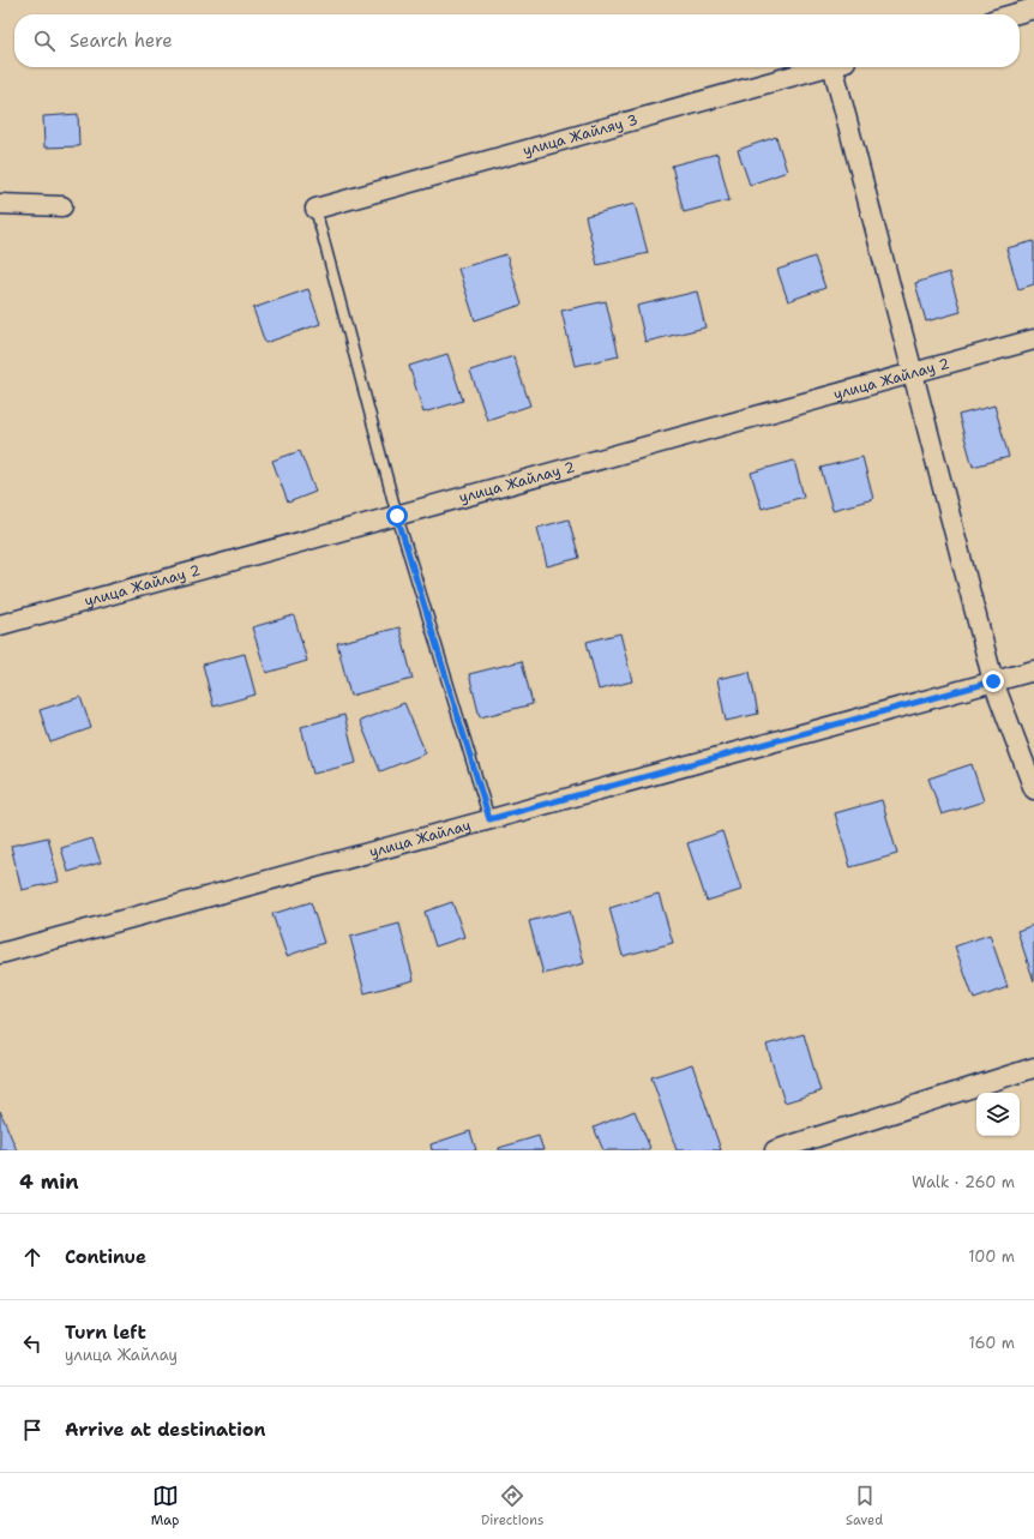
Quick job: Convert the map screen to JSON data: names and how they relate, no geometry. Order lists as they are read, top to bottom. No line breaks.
{"streets":{"street":["улица Жайляу 3","улица Жайлау 2","улица Жайлау"]},"page":{"search":"Search here","heading":["4 min","Walk · 260 m"],"list":[["Continue","100 m"],["Turn left","улица Жайлау","160 m"],"Arrive at destination"],"nav":["Map","Directions","Saved"]}}
